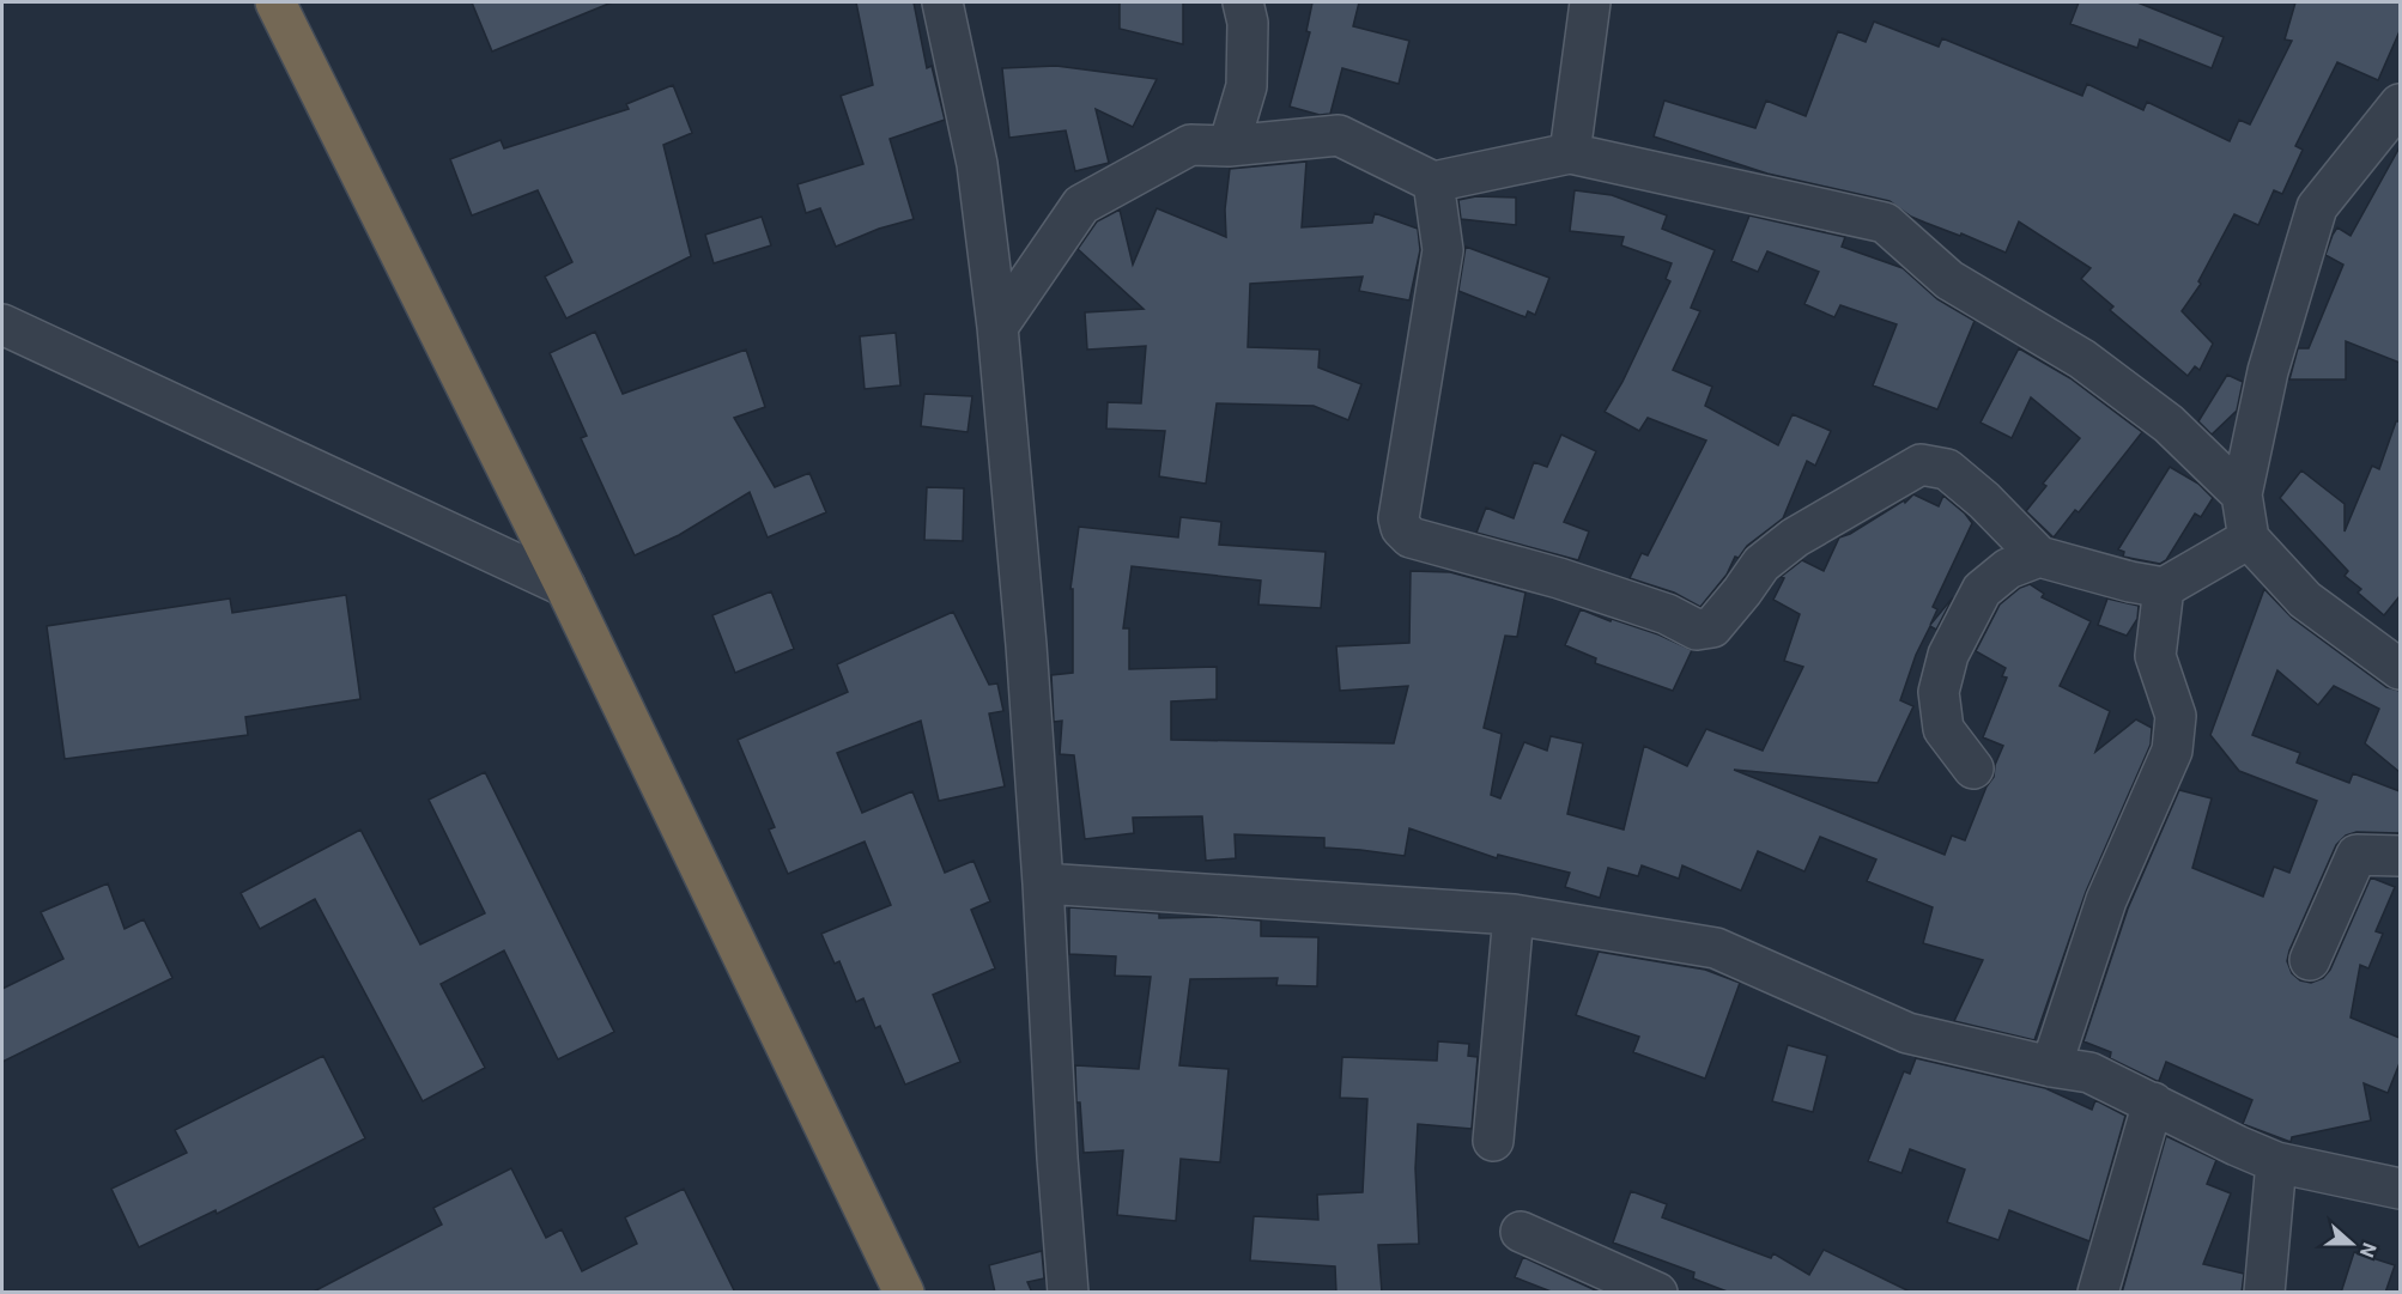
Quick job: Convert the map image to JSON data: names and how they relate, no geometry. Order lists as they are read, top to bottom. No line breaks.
{"north":"right"}
